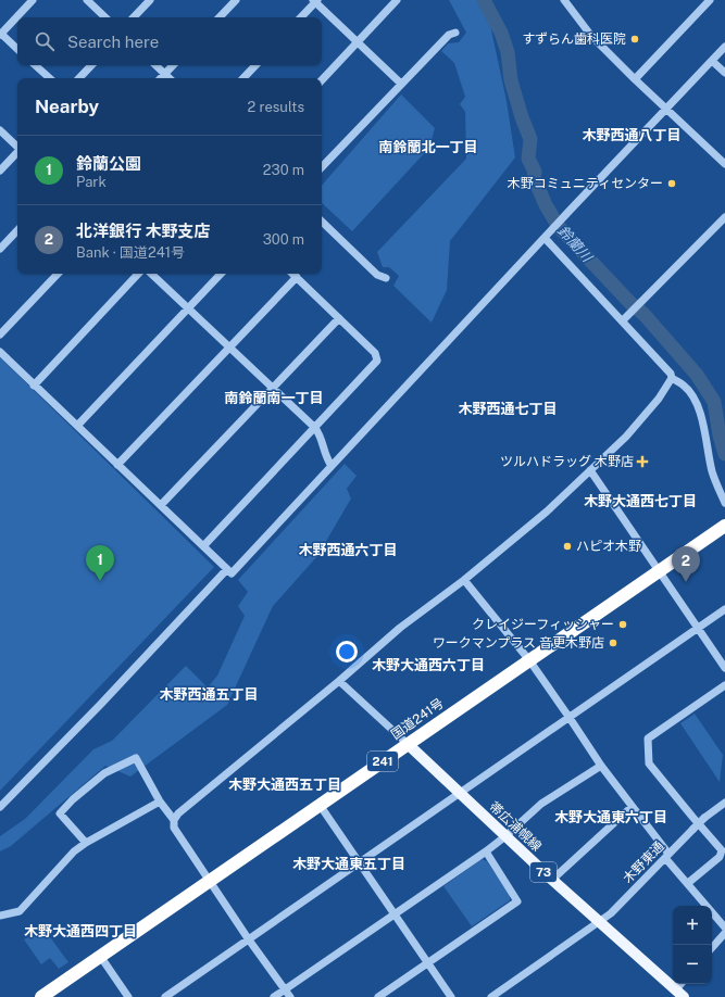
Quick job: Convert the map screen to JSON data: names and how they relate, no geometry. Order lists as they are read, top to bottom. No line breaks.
{"streets":{"highway":["国道241号","241"],"main road":["帯広浦幌線","73"],"street":["木野東通"]},"crossings":[["国道241号","帯広浦幌線"],["帯広浦幌線","木野東通"]],"districts":["木野西通八丁目","南鈴蘭北一丁目","南鈴蘭南一丁目","木野西通七丁目","木野大通西七丁目","木野西通六丁目","木野大通西六丁目","木野西通五丁目","木野大通西五丁目","木野大通東六丁目","木野大通東五丁目","木野大通西四丁目"],"water":["鈴蘭川"],"places":{"other":["すずらん歯科医院","木野コミュニティセンター","ハピオ木野","クレイジーフィッシャー","ワークマンプラス 音更木野店"],"health":["ツルハドラッグ 木野店"]},"page":{"search":"Search here","heading":["Nearby","2 results"],"list":[{"mark":"1","name":"鈴蘭公園","note":"Park","value":"230 m"},{"mark":"2","name":"北洋銀行 木野支店","note":"Bank · 国道241号","value":"300 m"}],"pins":["1","2"],"map_buttons":["+","−"]}}
